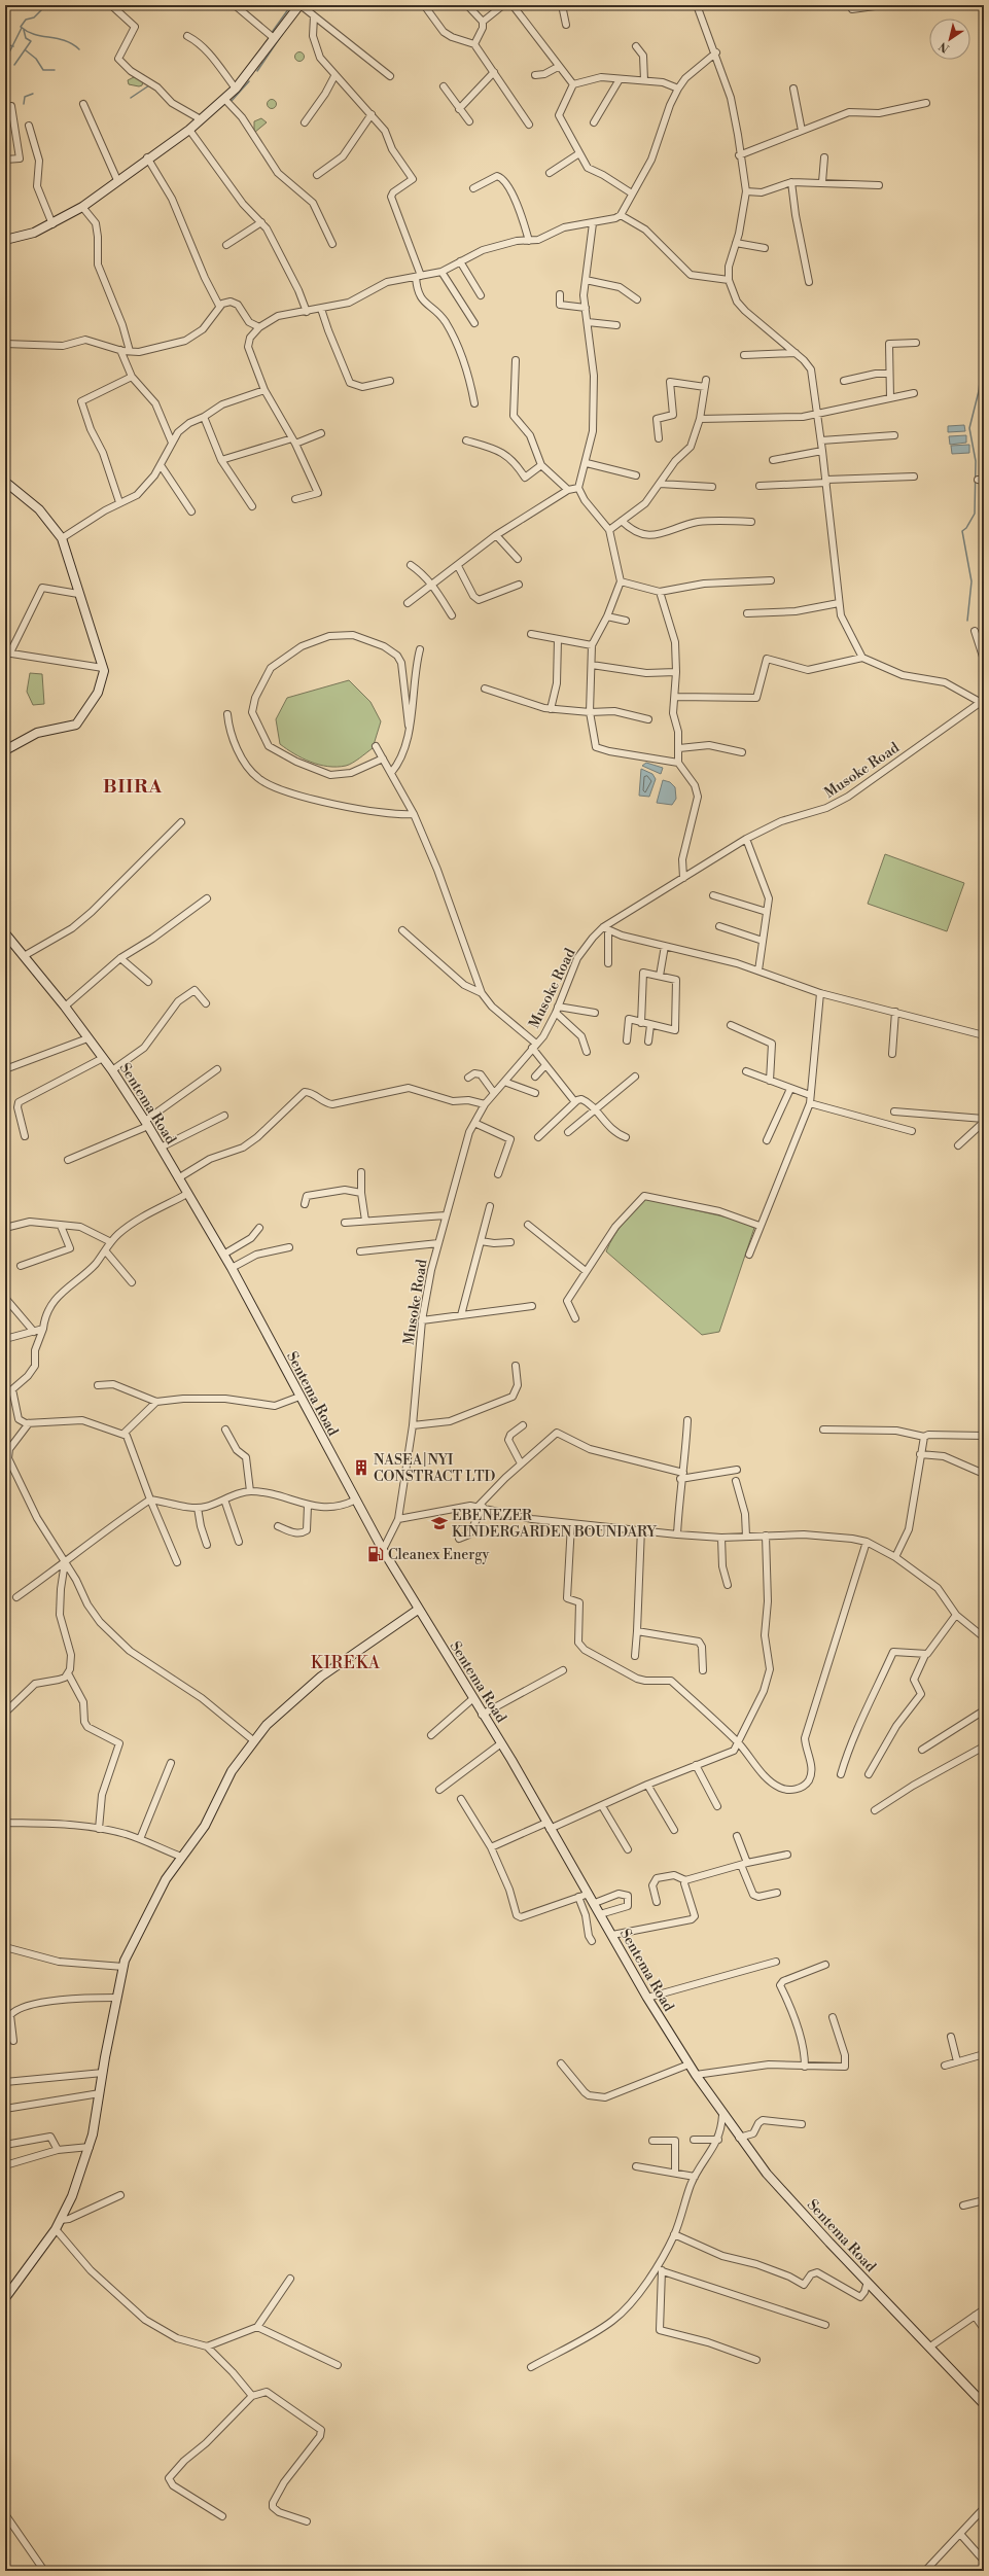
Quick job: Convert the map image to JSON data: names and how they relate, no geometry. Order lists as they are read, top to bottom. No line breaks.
{"streets":{"main road":["Sentema Road"],"street":["Musoke Road"]},"crossings":[["Musoke Road","Sentema Road"]],"districts":["BIIRA","KIREKA"],"places":{"building":["NASEA|NYI CONSTRACT LTD"],"school or university":["EBENEZER KINDERGARDEN BOUNDARY"],"fuel station":["Cleanex Energy"]},"north":"bottom left"}
